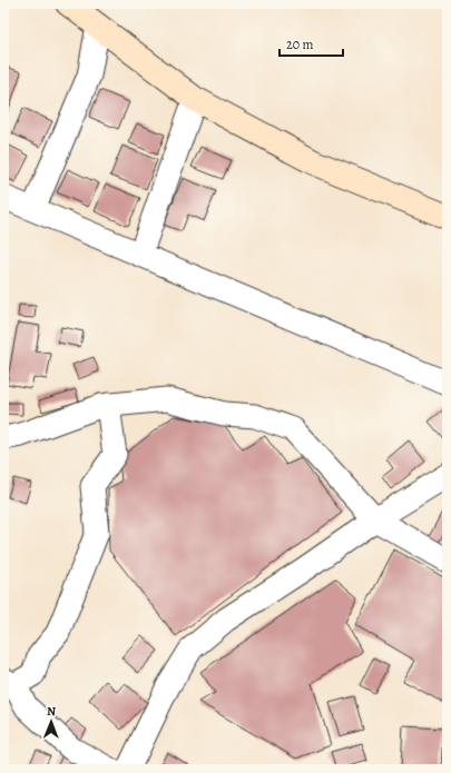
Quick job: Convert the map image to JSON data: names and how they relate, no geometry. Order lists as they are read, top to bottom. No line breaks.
{"scale_bar":"20 m","north":"top"}
